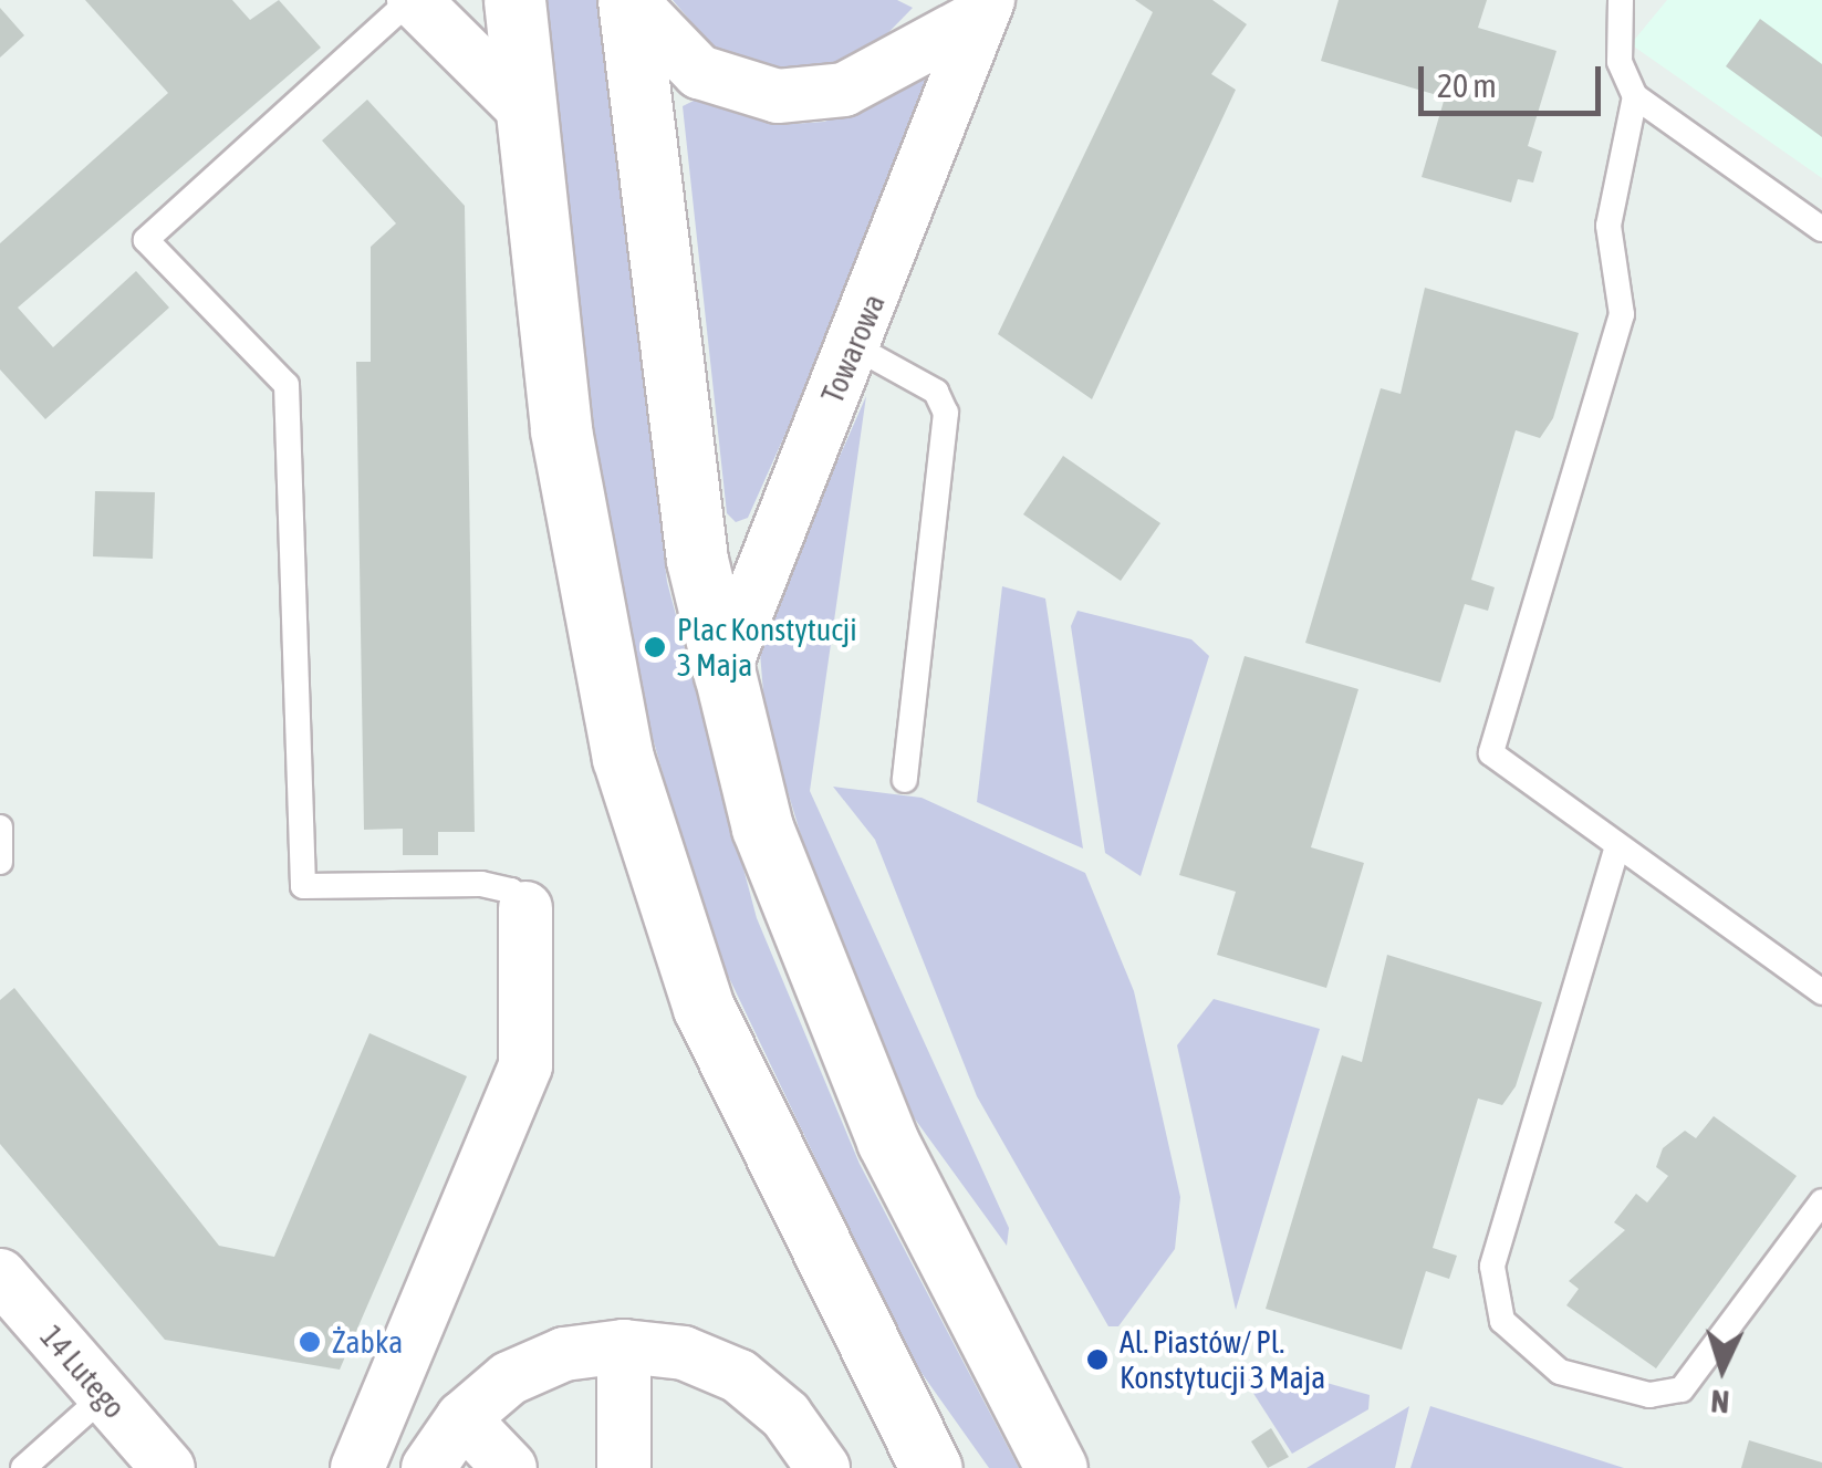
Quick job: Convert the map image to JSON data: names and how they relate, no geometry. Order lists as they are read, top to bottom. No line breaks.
{"streets":{"street":["Towarowa","14 Lutego"]},"places":["Plac Konstytucji 3 Maja","Żabka","Al. Piastów/ Pl. Konstytucji 3 Maja"],"scale_bar":"20 m","north":"bottom"}
